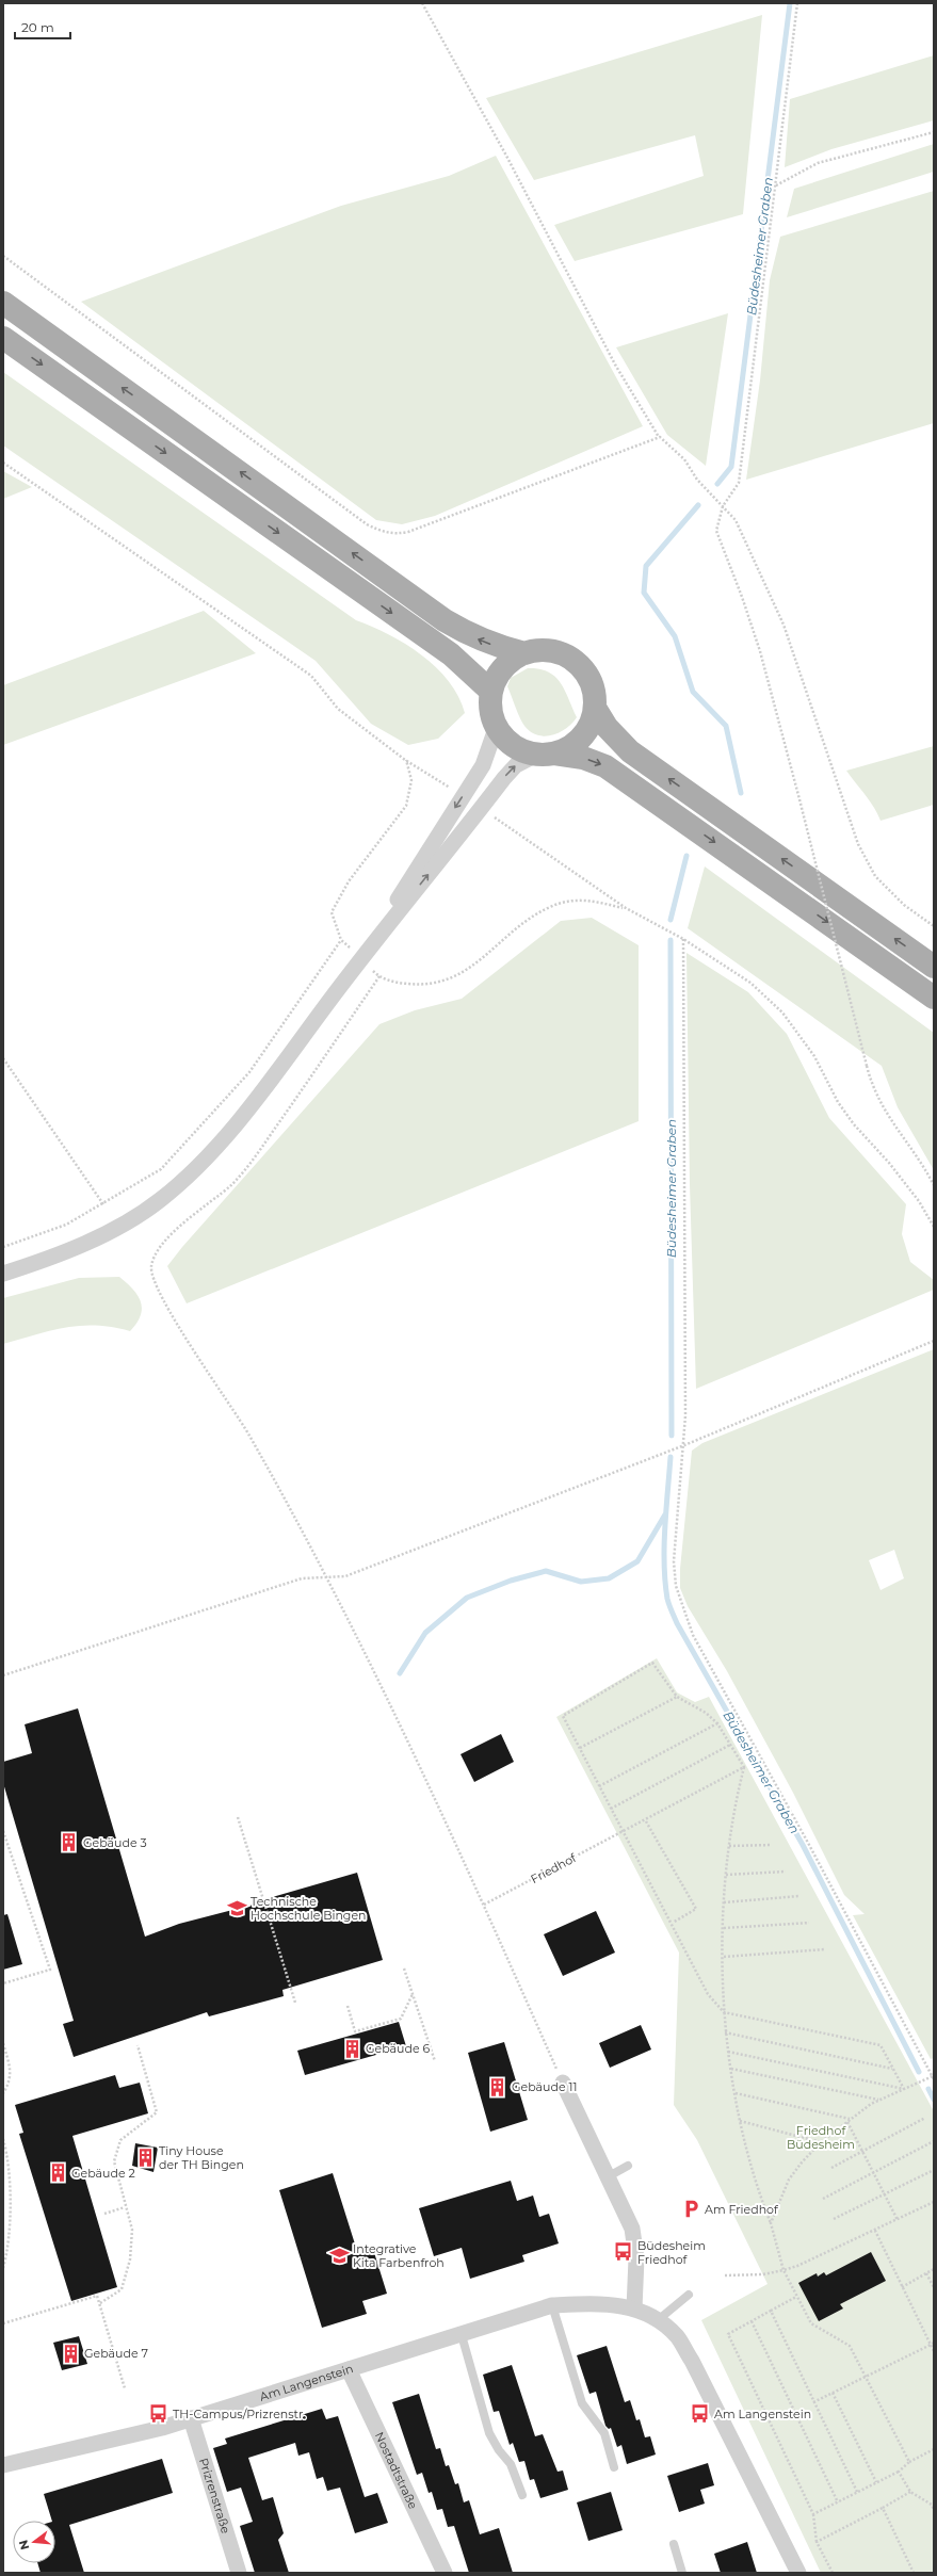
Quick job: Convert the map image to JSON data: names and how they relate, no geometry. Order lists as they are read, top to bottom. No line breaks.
{"streets":{"street":["Am Langenstein","Nostadtstraße","Prizrenstraße"],"path":["Friedhof"]},"crossings":[["Am Langenstein","Nostadtstraße"],["Am Langenstein","Prizrenstraße"]],"water":["Büdesheimer Graben"],"parks":["Friedhof Büdesheim"],"places":{"building":["Gebäude 3","Gebäude 6","Gebäude 11","Tiny House der TH Bingen","Gebäude 2","Gebäude 7"],"school or university":["Technische Hochschule Bingen","Integrative Kita Farbenfroh"],"parking":["Am Friedhof"],"bus stop":["Büdesheim Friedhof","TH-Campus/Prizrenstr.","Am Langenstein"]},"scale_bar":"20 m","north":"left"}
